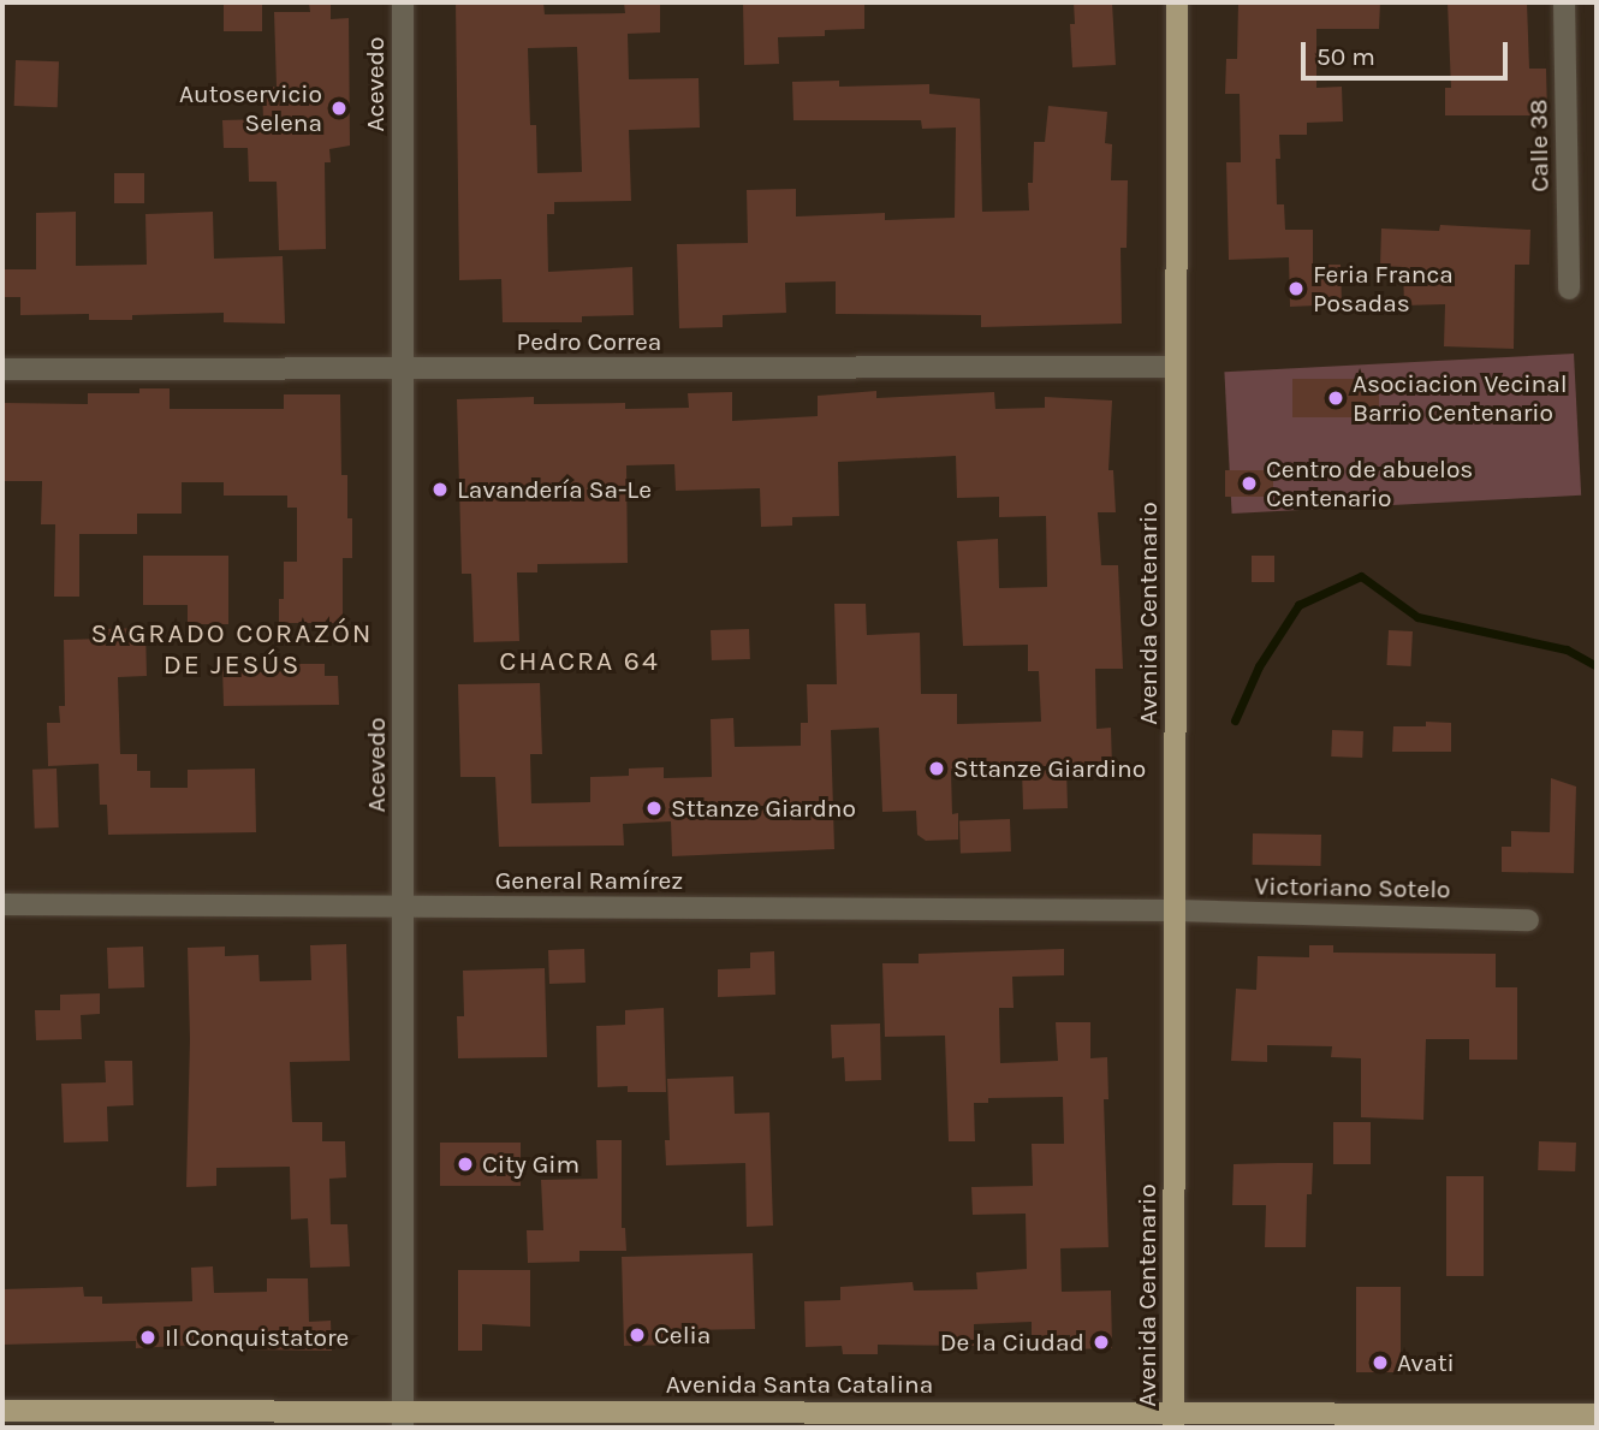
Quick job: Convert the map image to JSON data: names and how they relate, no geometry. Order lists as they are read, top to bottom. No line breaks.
{"streets":{"main road":["Avenida Centenario","Avenida Santa Catalina"],"street":["Acevedo","Calle 38","Pedro Correa","General Ramírez","Victoriano Sotelo"]},"crossings":[["Acevedo","Pedro Correa"],["Acevedo","General Ramírez"],["Acevedo","Avenida Santa Catalina"],["Pedro Correa","Avenida Centenario"],["Avenida Centenario","General Ramírez"],["Avenida Centenario","Victoriano Sotelo"],["Avenida Centenario","Avenida Santa Catalina"],["General Ramírez","Victoriano Sotelo"]],"districts":["SAGRADO CORAZÓN DE JESÚS","CHACRA 64"],"places":["Autoservicio Selena","Feria Franca Posadas","Asociacion Vecinal Barrio Centenario","Centro de abuelos Centenario","Lavandería Sa-Le","Sttanze Giardino","Sttanze Giardno","City Gim","Celia","Il Conquistatore","De la Ciudad","Avati"],"scale_bar":"50 m"}
